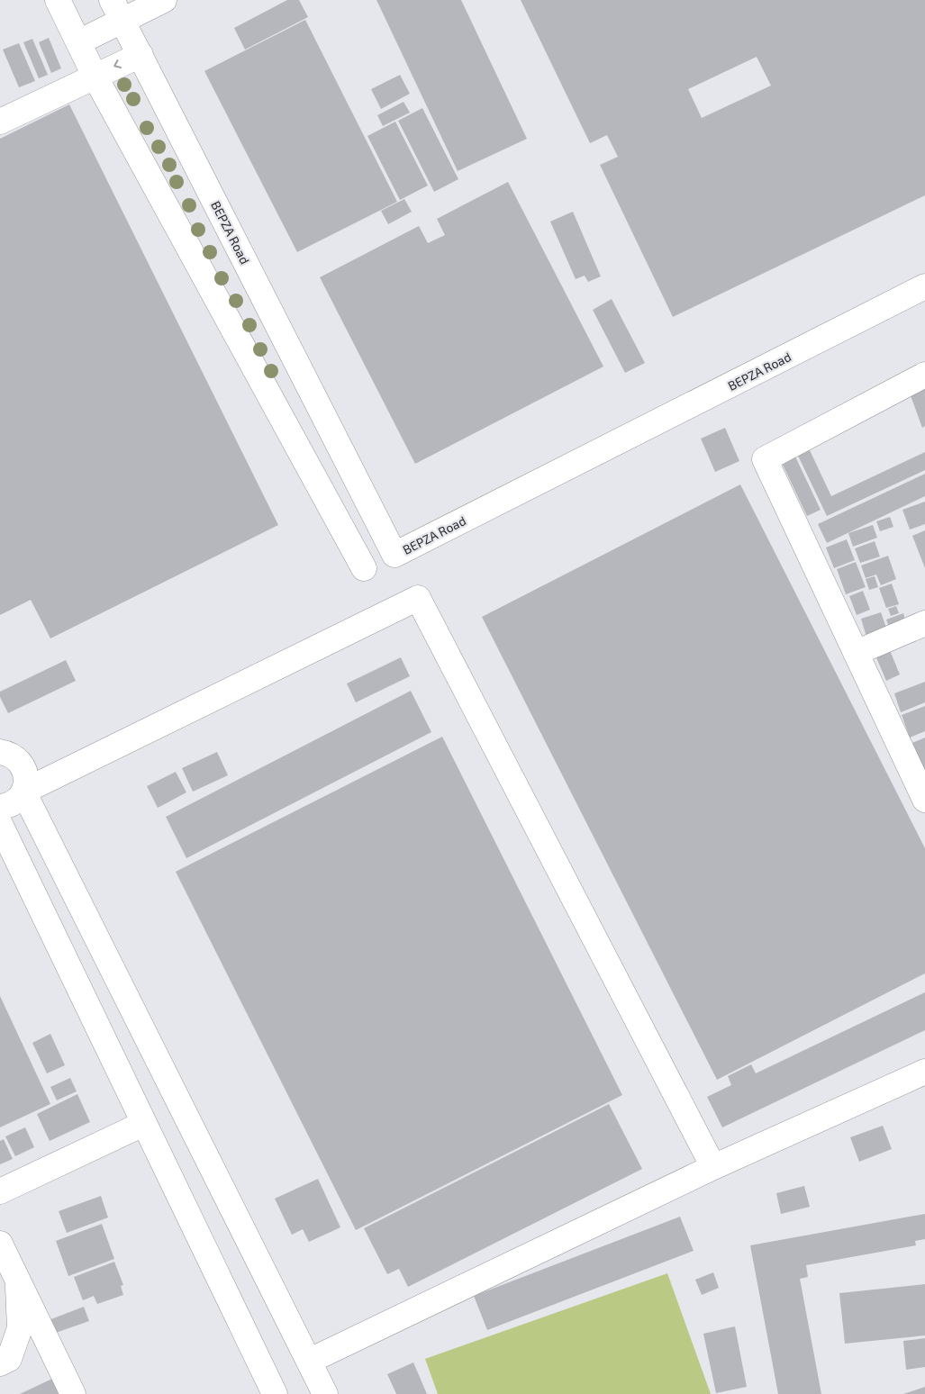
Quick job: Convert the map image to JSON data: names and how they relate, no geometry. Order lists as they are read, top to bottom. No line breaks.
{"streets":{"street":["BEPZA Road"]}}
